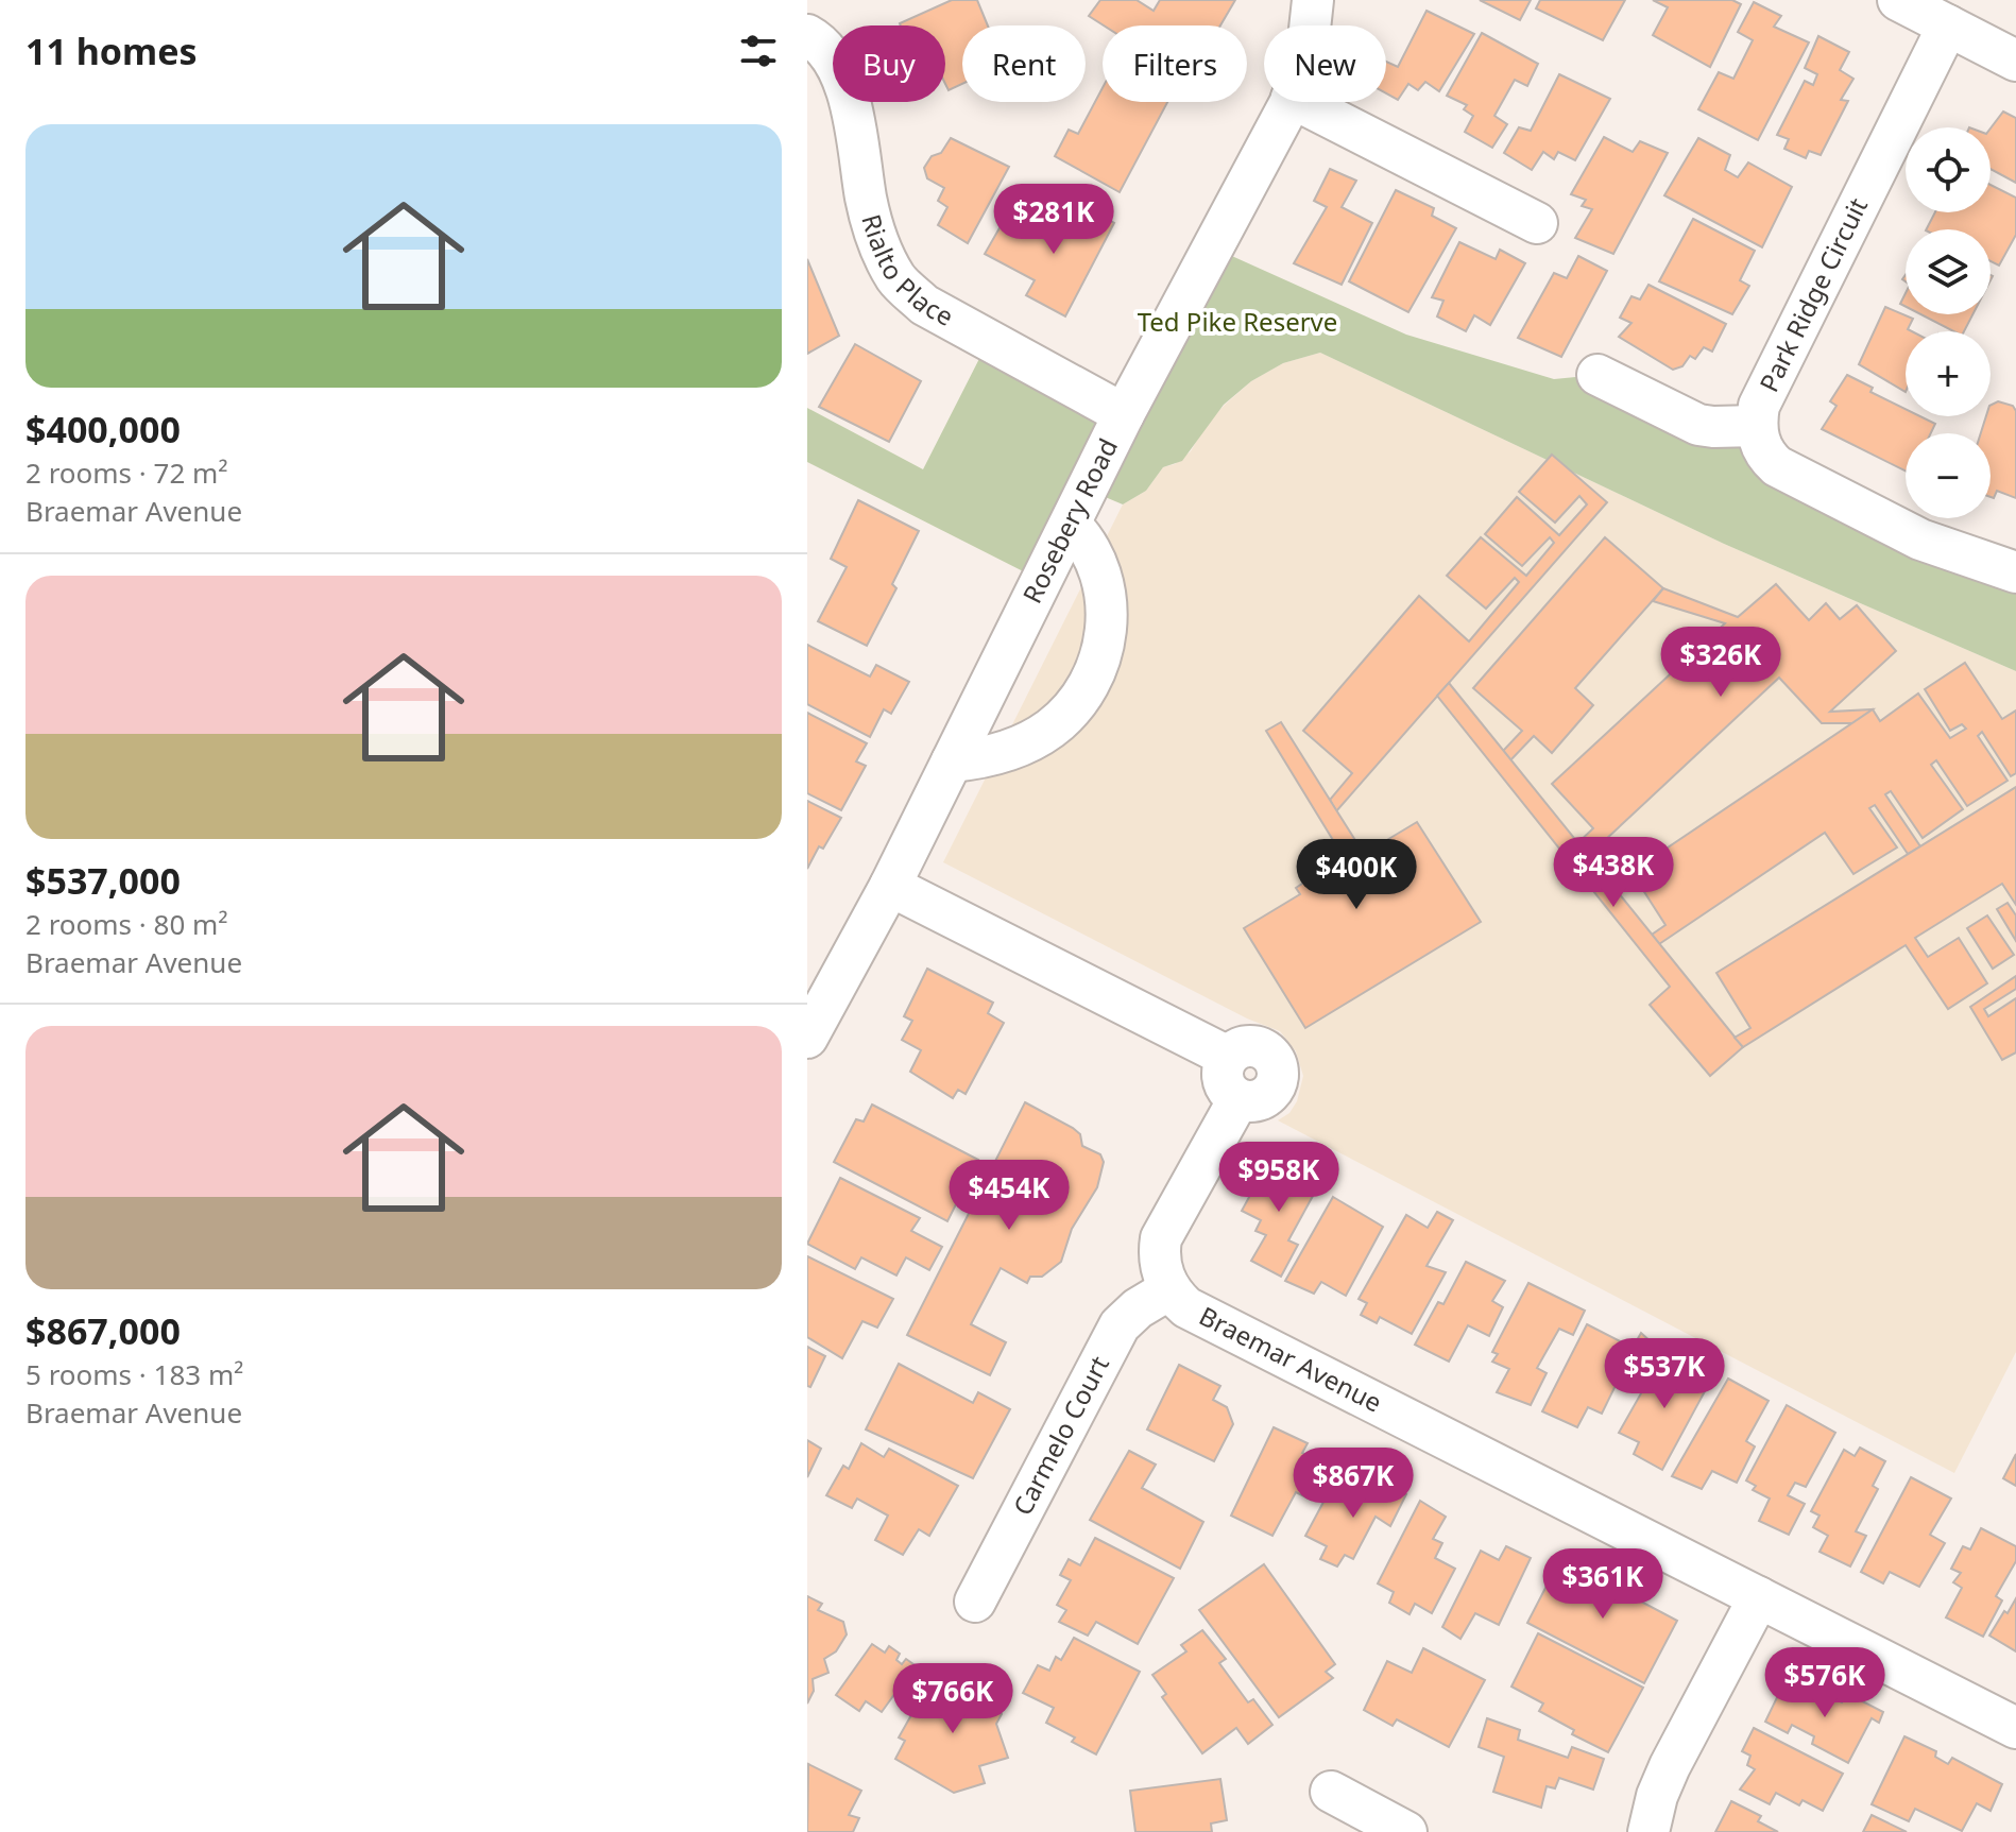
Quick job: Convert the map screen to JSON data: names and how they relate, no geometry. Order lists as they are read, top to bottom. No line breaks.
{"streets":{"street":["Rialto Place","Park Ridge Circuit","Rosebery Road","Braemar Avenue","Carmelo Court"]},"crossings":[["Rialto Place","Rosebery Road"],["Braemar Avenue","Carmelo Court"]],"parks":["Ted Pike Reserve"],"page":{"heading":"11 homes","chip":["Buy","Rent","Filters","New"],"list":[{"name":"$400,000","note":"2 rooms · 72 m² · Braemar Avenue"},{"name":"$537,000","note":"2 rooms · 80 m² · Braemar Avenue"},{"name":"$867,000","note":"5 rooms · 183 m² · Braemar Avenue"}],"map_buttons":["+","−"],"price":["$281K","$326K","$438K","$400K","$958K","$454K","$537K","$867K","$361K","$576K","$766K"]}}
